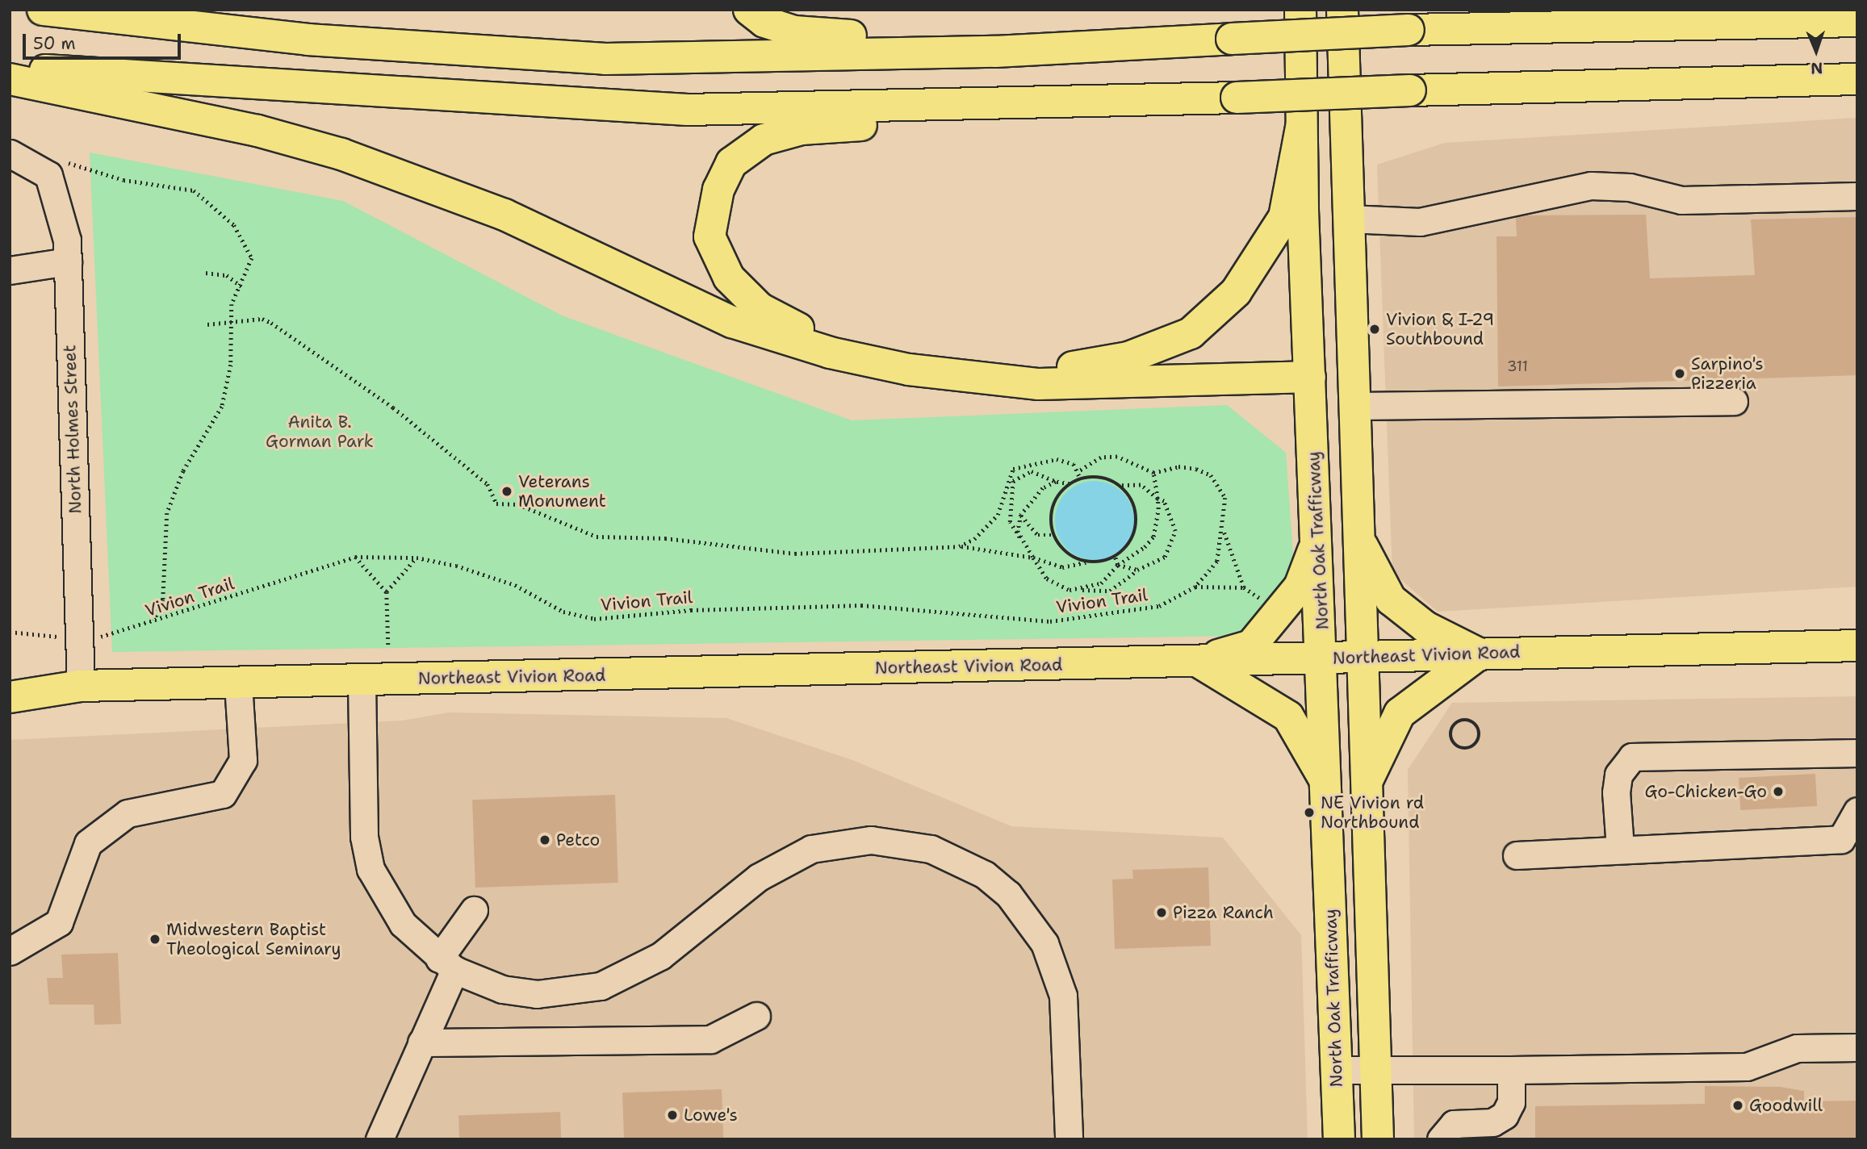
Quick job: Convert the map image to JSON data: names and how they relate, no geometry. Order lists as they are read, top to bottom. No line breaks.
{"streets":{"main road":["North Oak Trafficway","Northeast Vivion Road"],"street":["North Holmes Street"],"path":["Vivion Trail"]},"crossings":[["North Holmes Street","Vivion Trail"],["North Holmes Street","Northeast Vivion Road"],["North Oak Trafficway","Northeast Vivion Road"]],"parks":["Anita B. Gorman Park"],"places":["Vivion & I-29 Southbound","Sarpino's Pizzeria","Veterans Monument","Go-Chicken-Go","NE Vivion rd Northbound","Petco","Pizza Ranch","Midwestern Baptist Theological Seminary","Goodwill","Lowe's"],"house_numbers":["311"],"scale_bar":"50 m","north":"bottom"}
